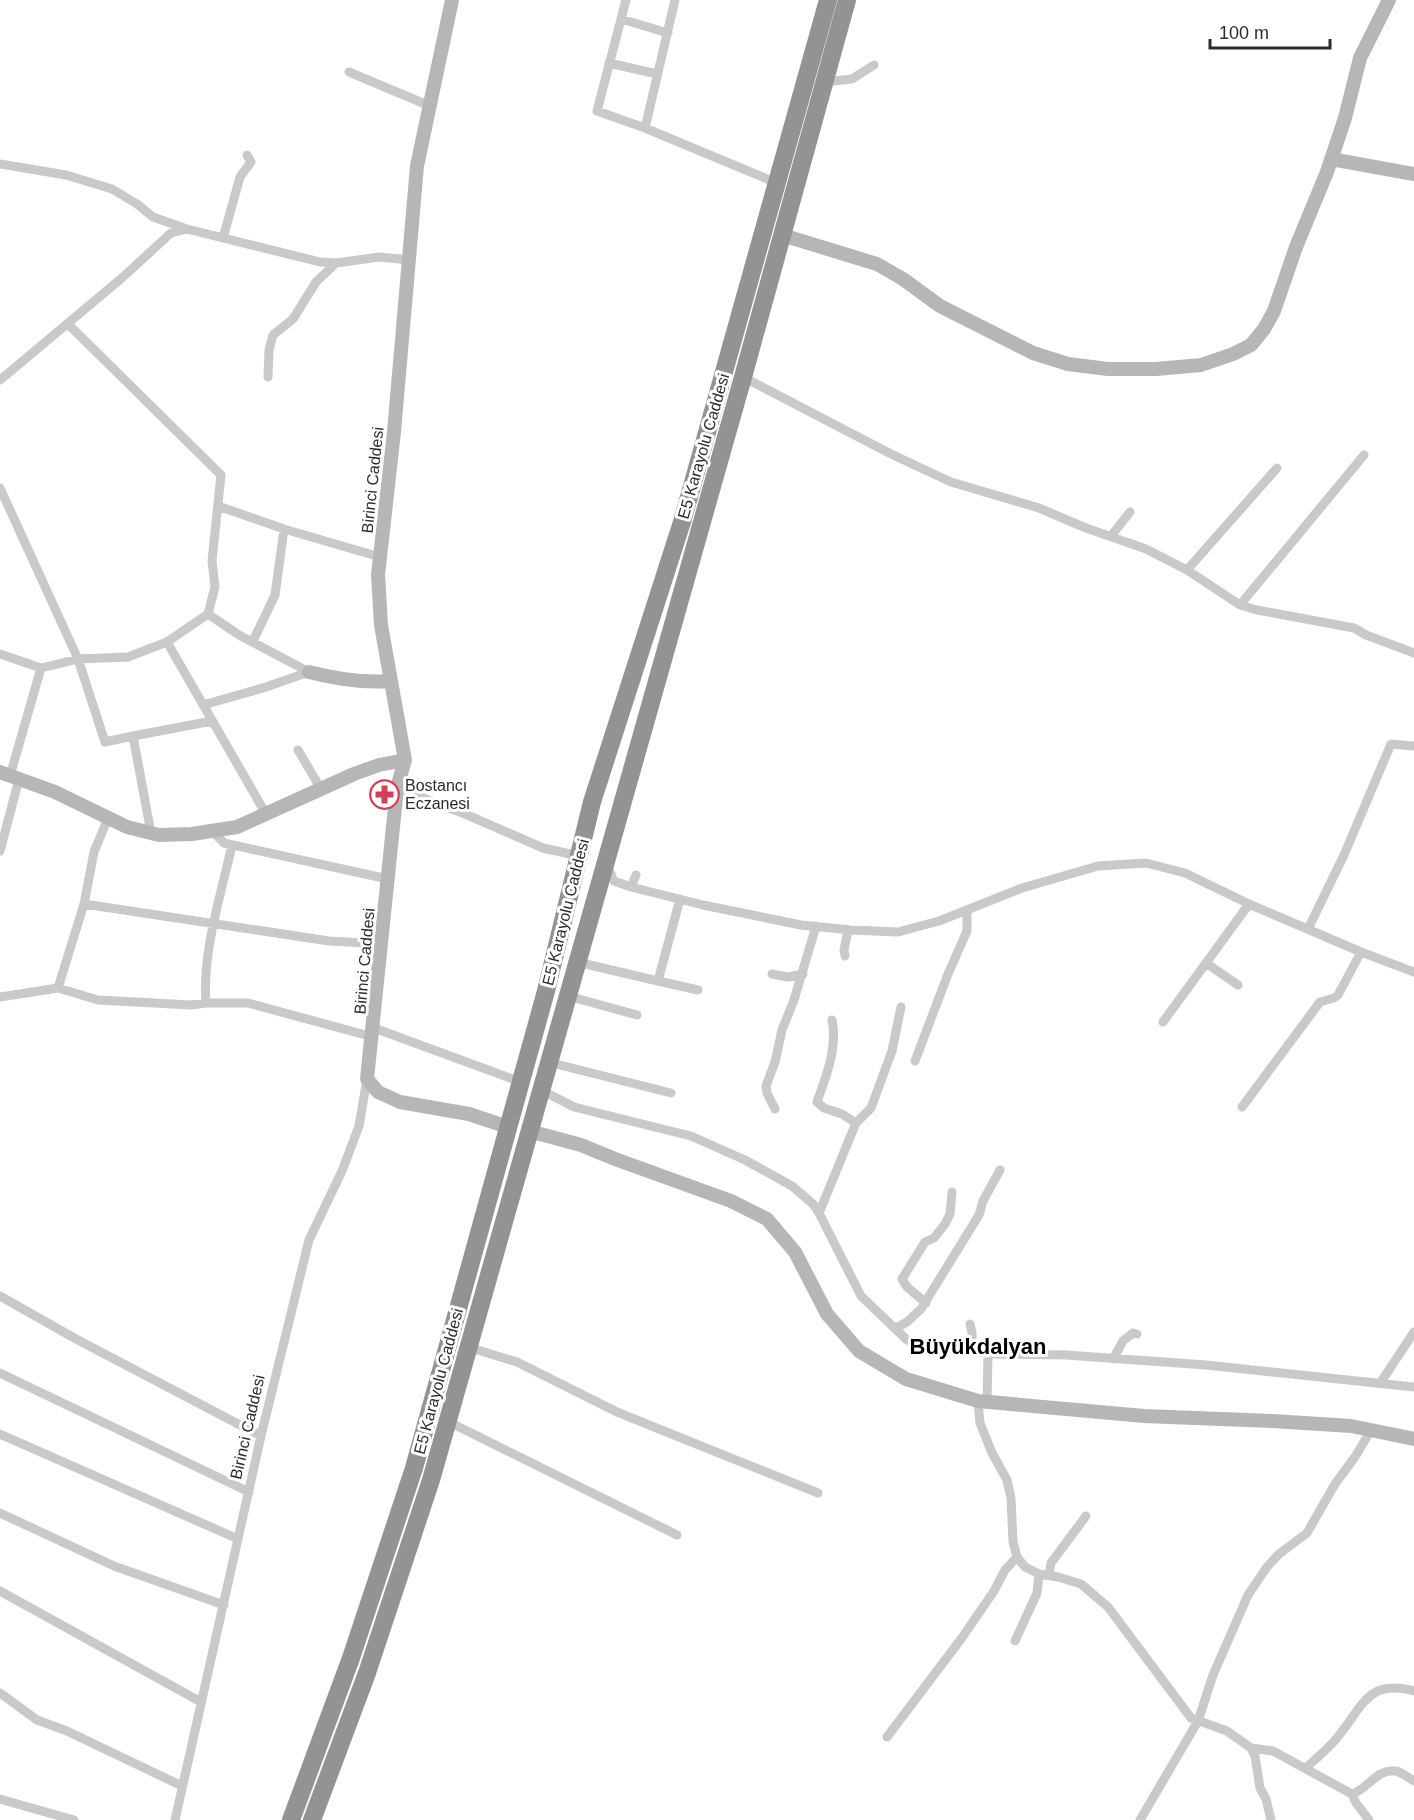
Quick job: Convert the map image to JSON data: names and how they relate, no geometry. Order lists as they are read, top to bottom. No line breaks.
{"streets":{"highway":["E5 Karayolu Caddesi"],"street":["Birinci Caddesi"]},"districts":["Büyükdalyan"],"places":{"pharmacy":["Bostancı Eczanesi"]},"scale_bar":"100 m"}
